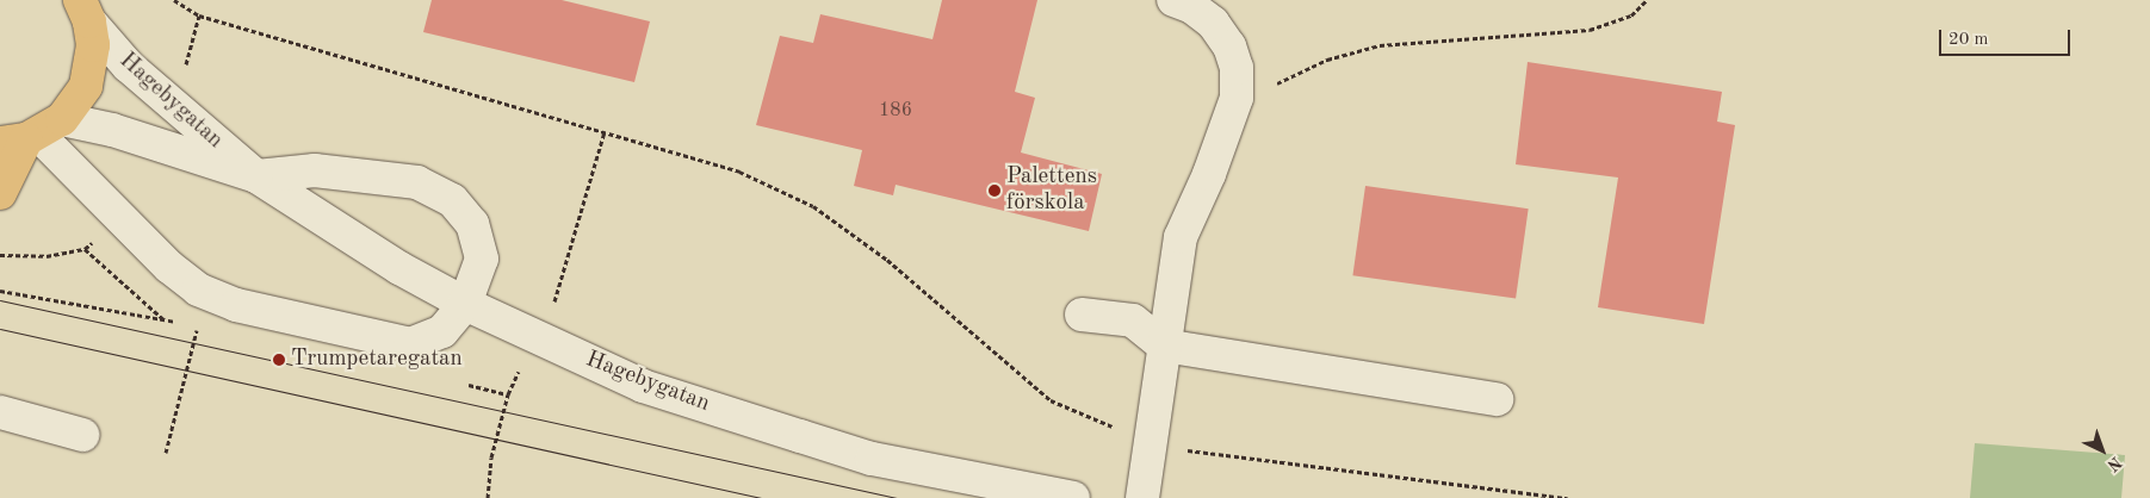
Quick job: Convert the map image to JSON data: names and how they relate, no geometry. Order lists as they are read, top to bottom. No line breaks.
{"streets":{"street":["Hagebygatan"]},"places":["Palettens förskola","Trumpetaregatan"],"house_numbers":["186"],"scale_bar":"20 m","north":"bottom right"}
